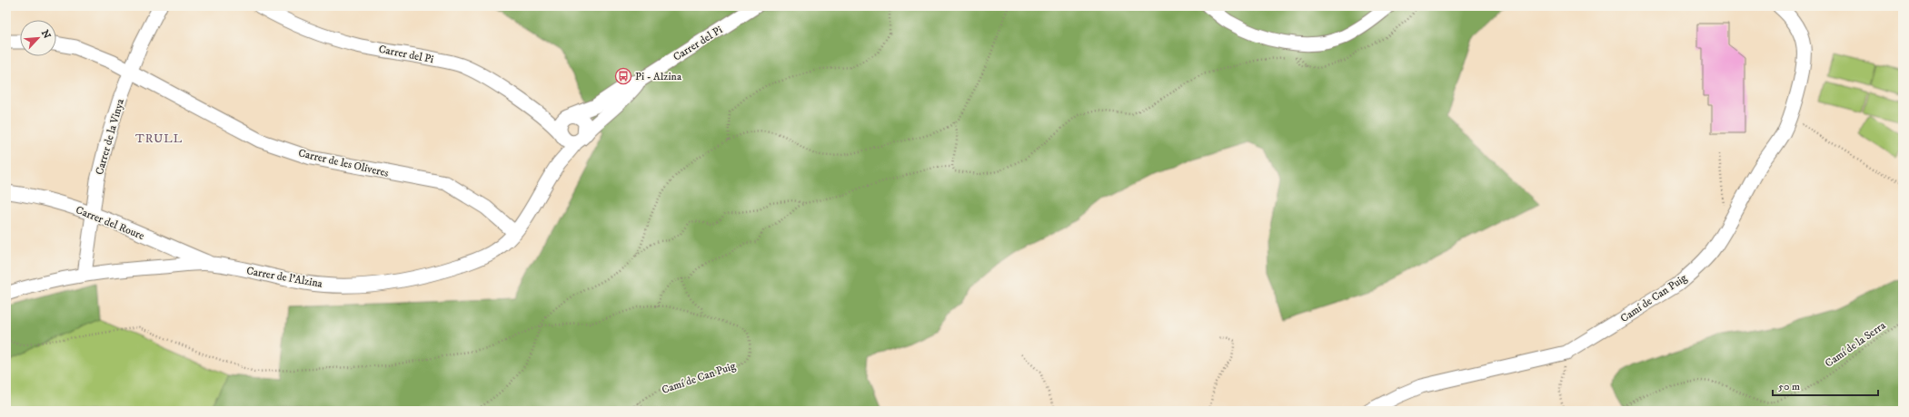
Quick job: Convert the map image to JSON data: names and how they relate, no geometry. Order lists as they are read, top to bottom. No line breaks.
{"streets":{"street":["Carrer del Pi","Carrer de la Vinya","Carrer de les Oliveres","Carrer del Roure","Carrer de l'Alzina","Camí de Can Puig"],"path":["Camí de la Serra"]},"crossings":[["Carrer del Pi","Carrer de l'Alzina"],["Carrer de la Vinya","Carrer de les Oliveres"],["Carrer de la Vinya","Carrer del Roure"],["Carrer de la Vinya","Carrer de l'Alzina"],["Carrer de les Oliveres","Carrer de l'Alzina"],["Carrer del Roure","Carrer de l'Alzina"]],"districts":["TRULL"],"places":{"bus stop":["Pi - Alzina"]},"scale_bar":"50 m","north":"top right"}
